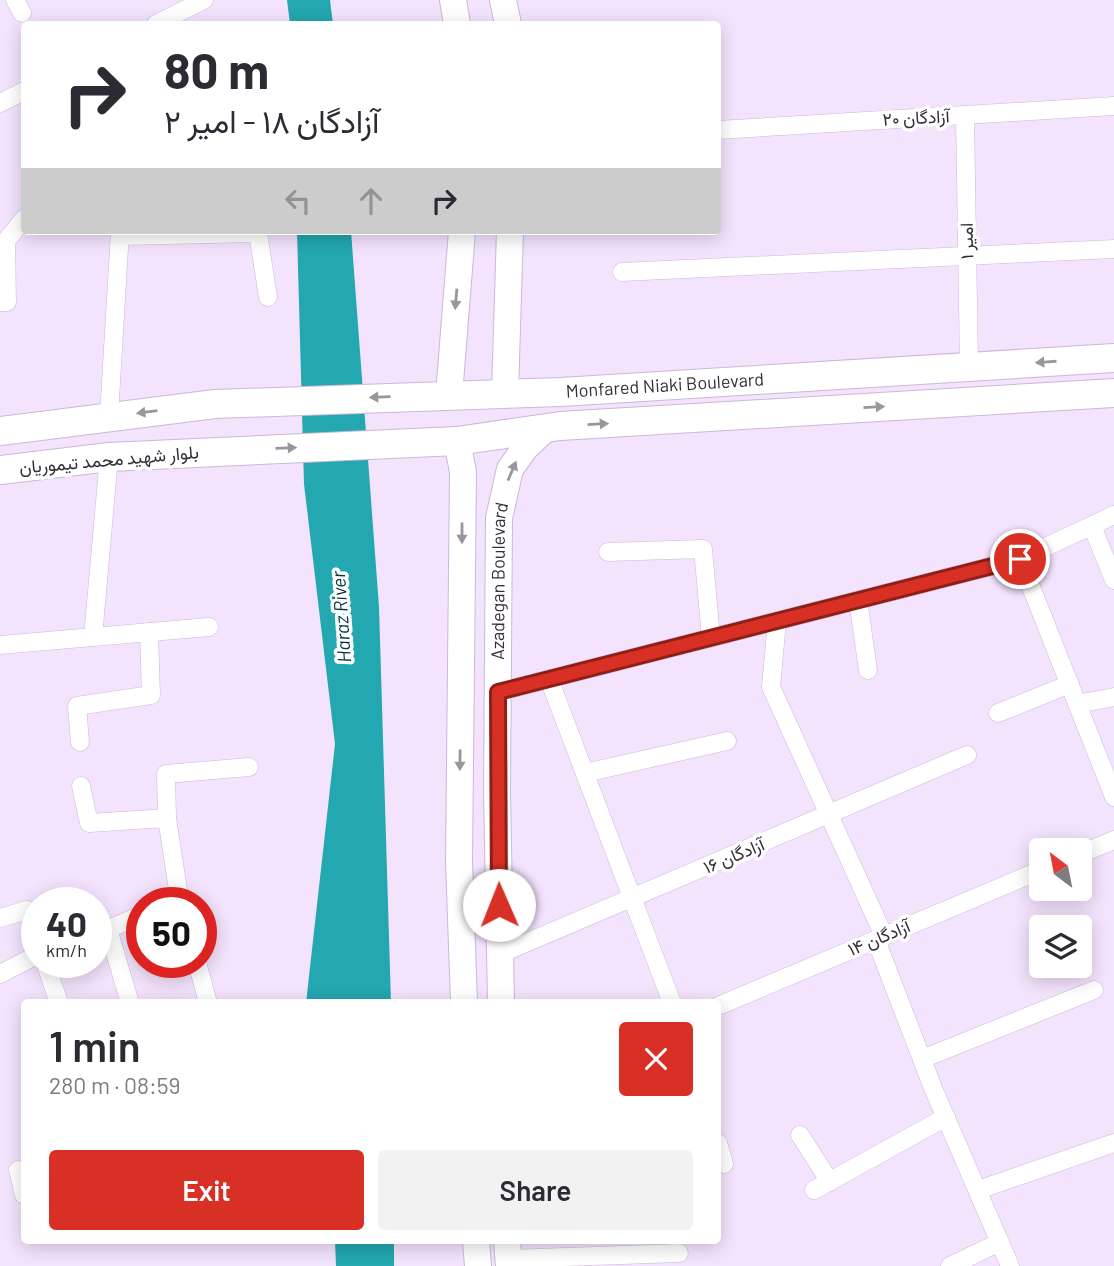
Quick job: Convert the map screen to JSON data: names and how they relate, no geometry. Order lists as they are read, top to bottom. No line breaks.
{"streets":{"main road":["Monfared Niaki Boulevard","بلوار شهید محمد تیموریان","Azadegan Boulevard"],"street":["آزادگان ۲۰","امیر ۱","آزادگان ۱۶","آزادگان ۱۴"]},"crossings":[["آزادگان ۲۰","امیر ۱"],["امیر ۱","Monfared Niaki Boulevard"],["Monfared Niaki Boulevard","بلوار شهید محمد تیموریان"],["Monfared Niaki Boulevard","Azadegan Boulevard"],["Azadegan Boulevard","آزادگان ۱۶"]],"water":["Haraz River"],"north":"top left","page":{"turn":["80 m","آزادگان ۱۸ - امیر ۲"],"speed":"40 km/h","limit":"50","heading":["1 min","280 m · 08:59"],"buttons":["Exit","Share"]}}
